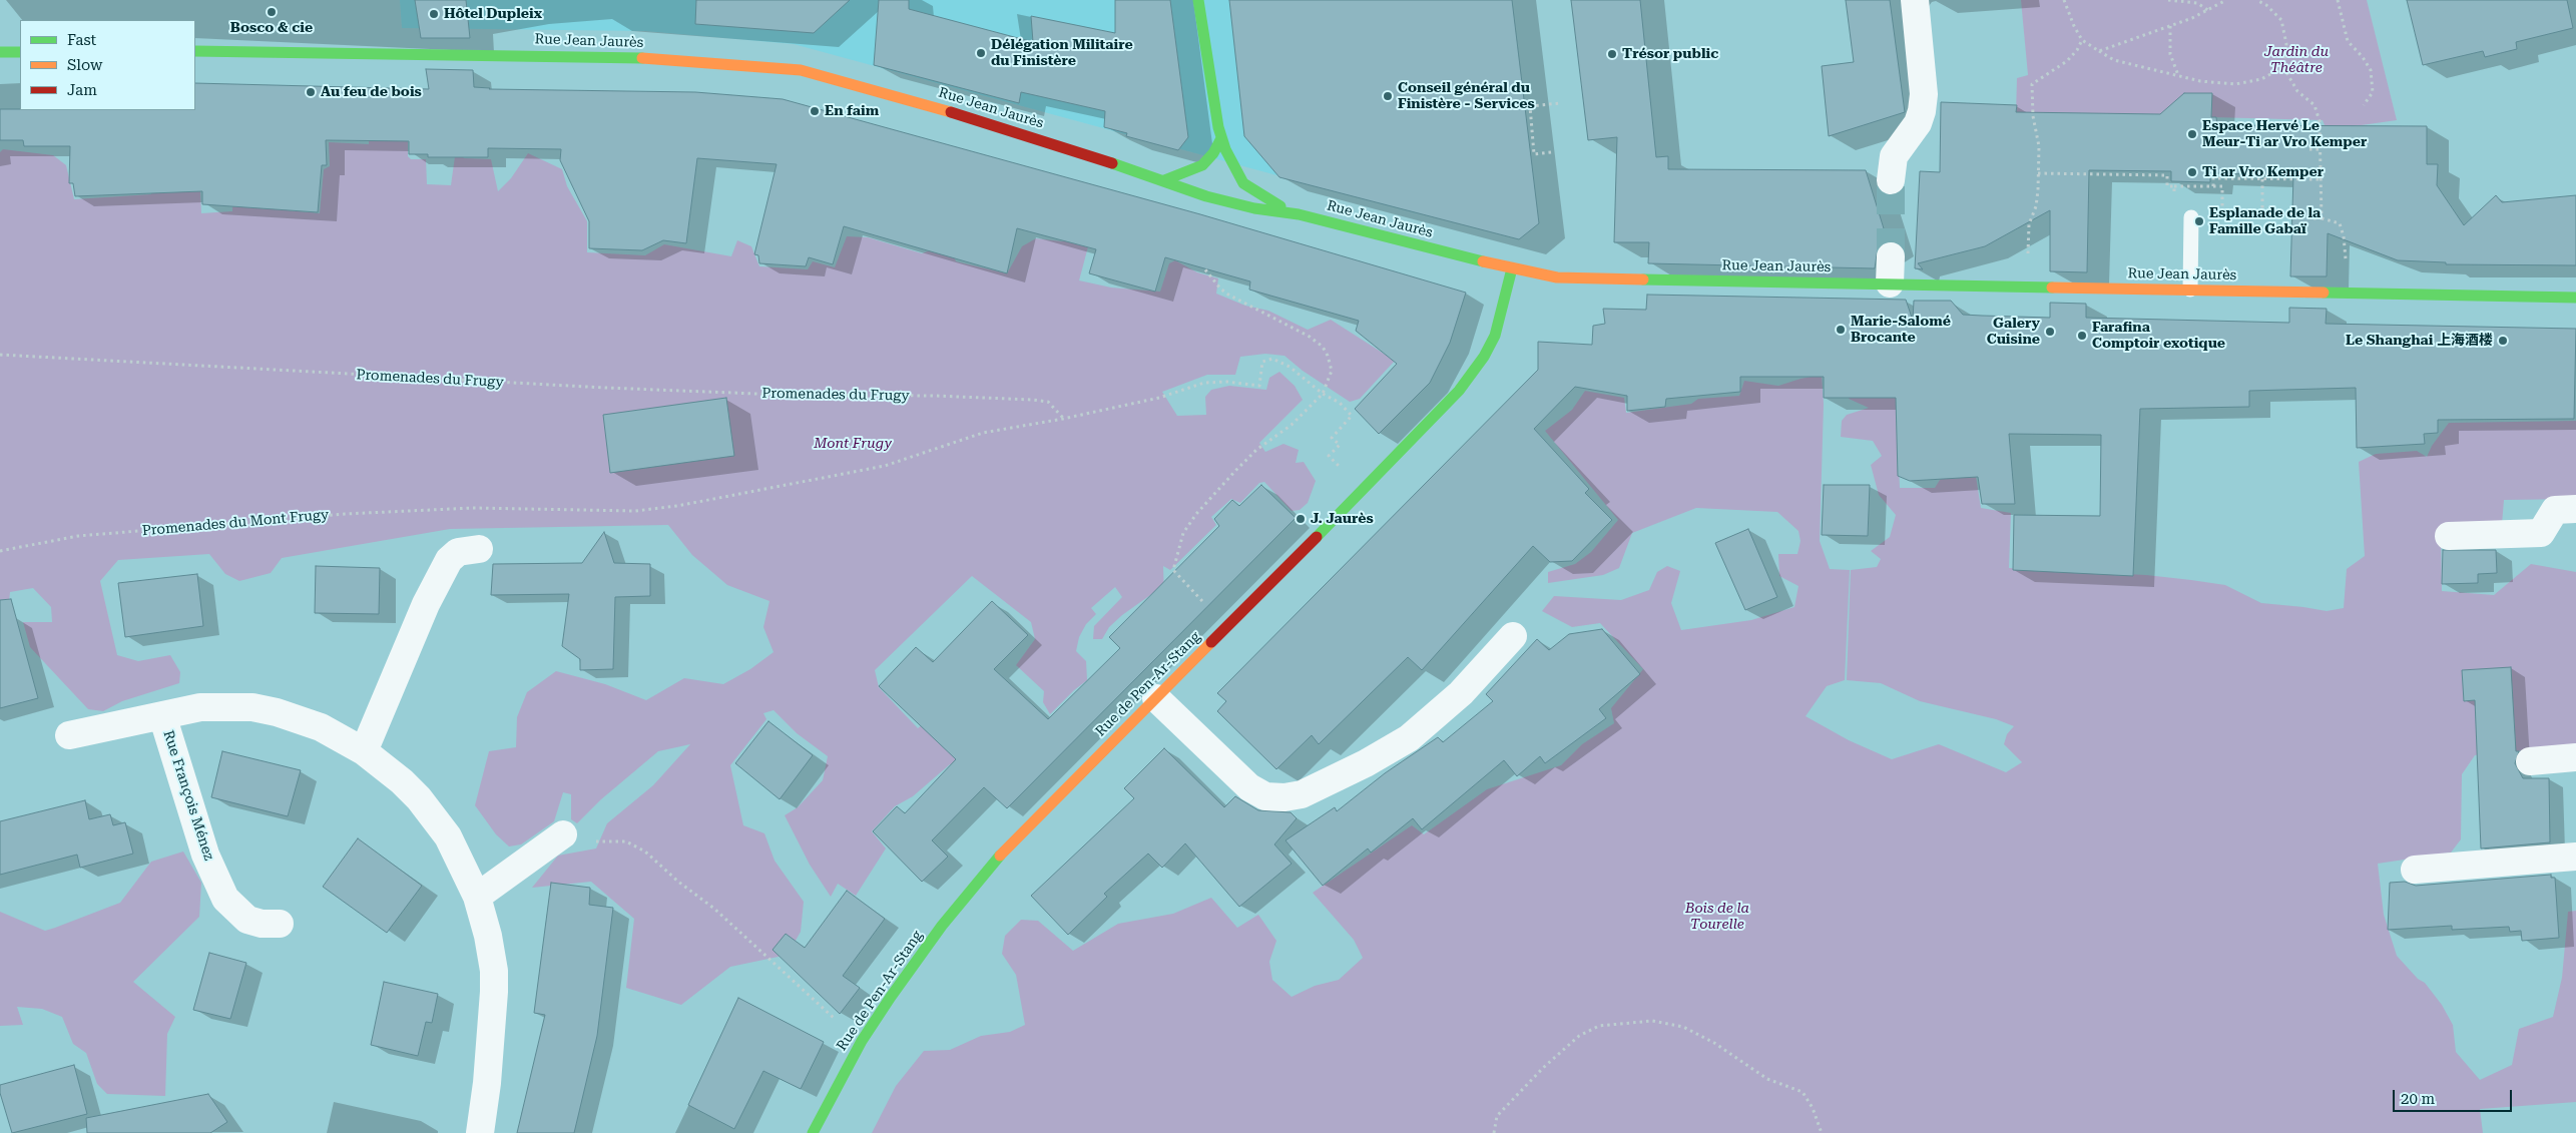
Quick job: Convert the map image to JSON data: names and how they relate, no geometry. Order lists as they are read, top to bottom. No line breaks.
{"streets":{"street":["Rue Jean Jaurès","Rue de Pen-Ar-Stang","Rue François Ménez"],"path":["Promenades du Frugy","Promenades du Mont Frugy"]},"crossings":[["Rue Jean Jaurès","Rue de Pen-Ar-Stang"],["Promenades du Frugy","Promenades du Mont Frugy"]],"parks":["Jardin du Théâtre","Mont Frugy","Bois de la Tourelle"],"places":["Bosco & cie","Hôtel Dupleix","Délégation Militaire du Finistère","Trésor public","Au feu de bois","Conseil général du Finistère - Services","En faim","Espace Hervé Le Meur-Ti ar Vro Kemper","Ti ar Vro Kemper","Esplanade de la Famille Gabaï","Marie-Salomé Brocante","Galery Cuisine","Farafina Comptoir exotique","Le Shanghai 上海酒楼","J. Jaurès"],"legend":["Fast","Slow","Jam"],"scale_bar":"20 m"}
